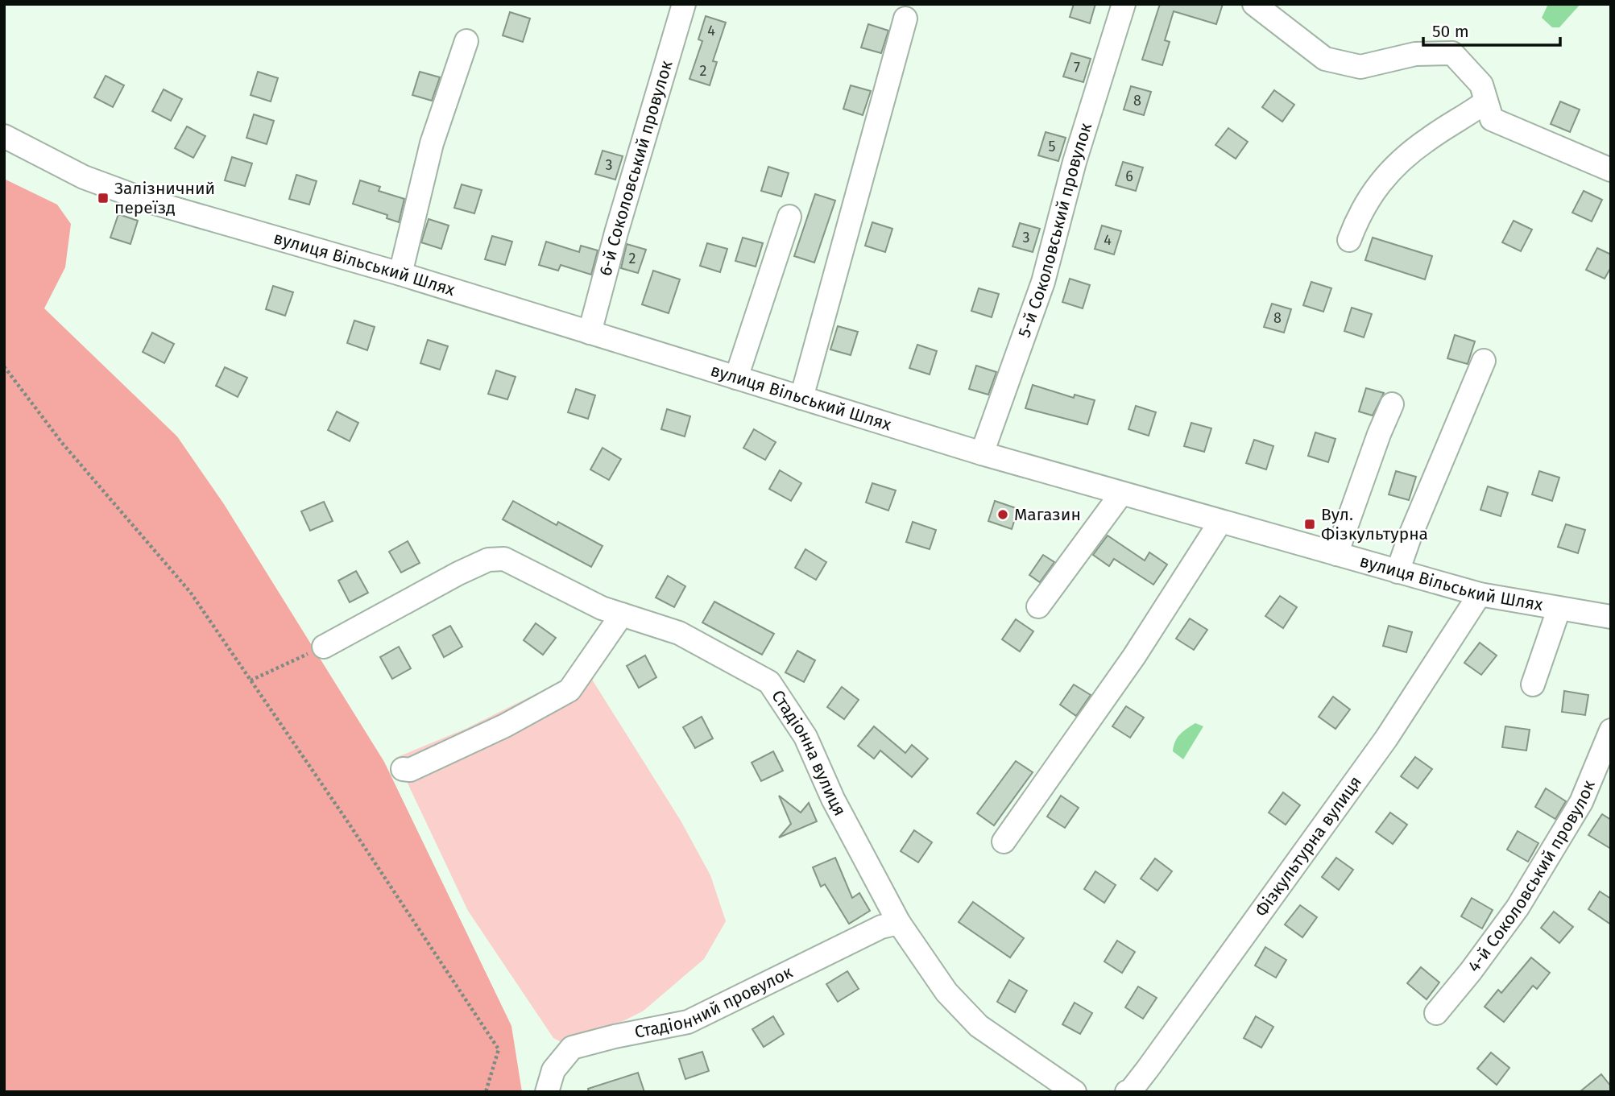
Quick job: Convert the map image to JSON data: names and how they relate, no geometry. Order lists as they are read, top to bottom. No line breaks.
{"streets":{"street":["6-й Соколовський провулок","5-й Соколовський провулок","вулиця Вільський Шлях","Стадіонна вулиця","Фізкультурна вулиця","4-й Соколовський провулок","Стадіонний провулок"]},"crossings":[["6-й Соколовський провулок","вулиця Вільський Шлях"],["5-й Соколовський провулок","вулиця Вільський Шлях"],["вулиця Вільський Шлях","Фізкультурна вулиця"],["Стадіонна вулиця","Стадіонний провулок"]],"places":{"transit":["Залізничний переїзд","Вул. Фізкультурна"],"other":["Магазин"]},"house_numbers":["4","7","2","8","5","3","6","3","4","2","8"],"scale_bar":"50 m"}
